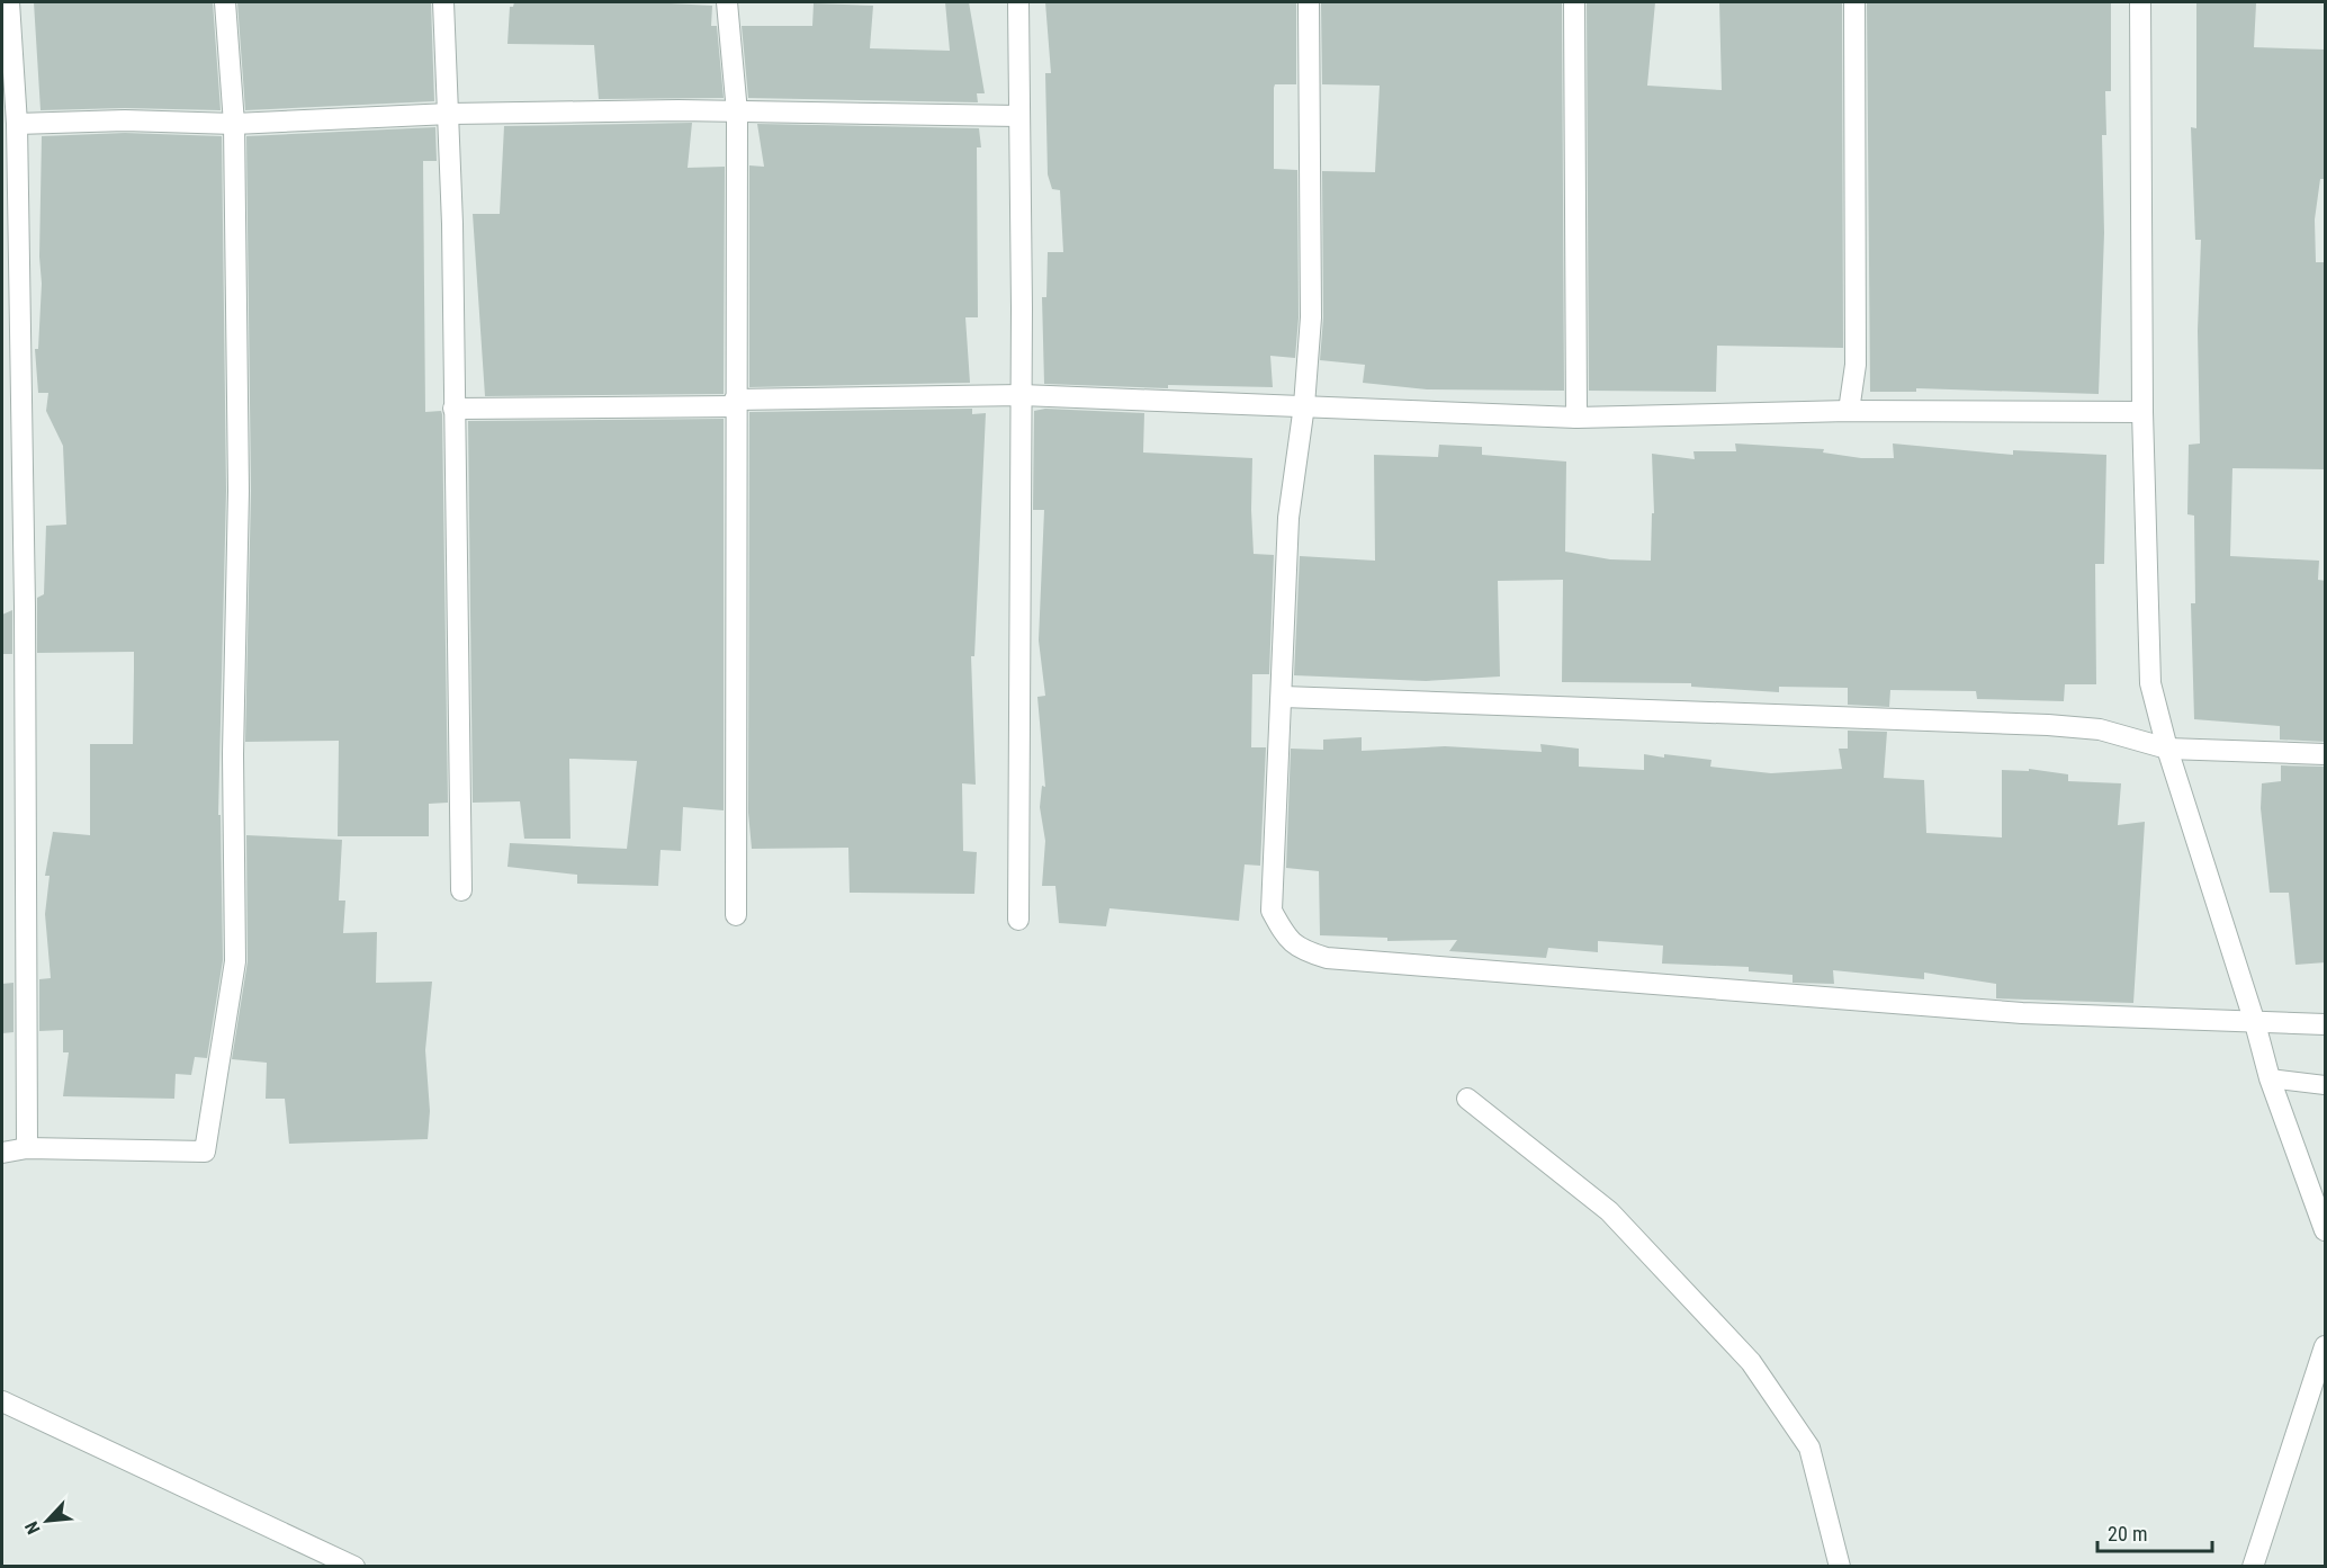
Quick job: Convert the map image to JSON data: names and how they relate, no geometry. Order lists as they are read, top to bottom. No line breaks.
{"scale_bar":"20 m","north":"bottom left"}
